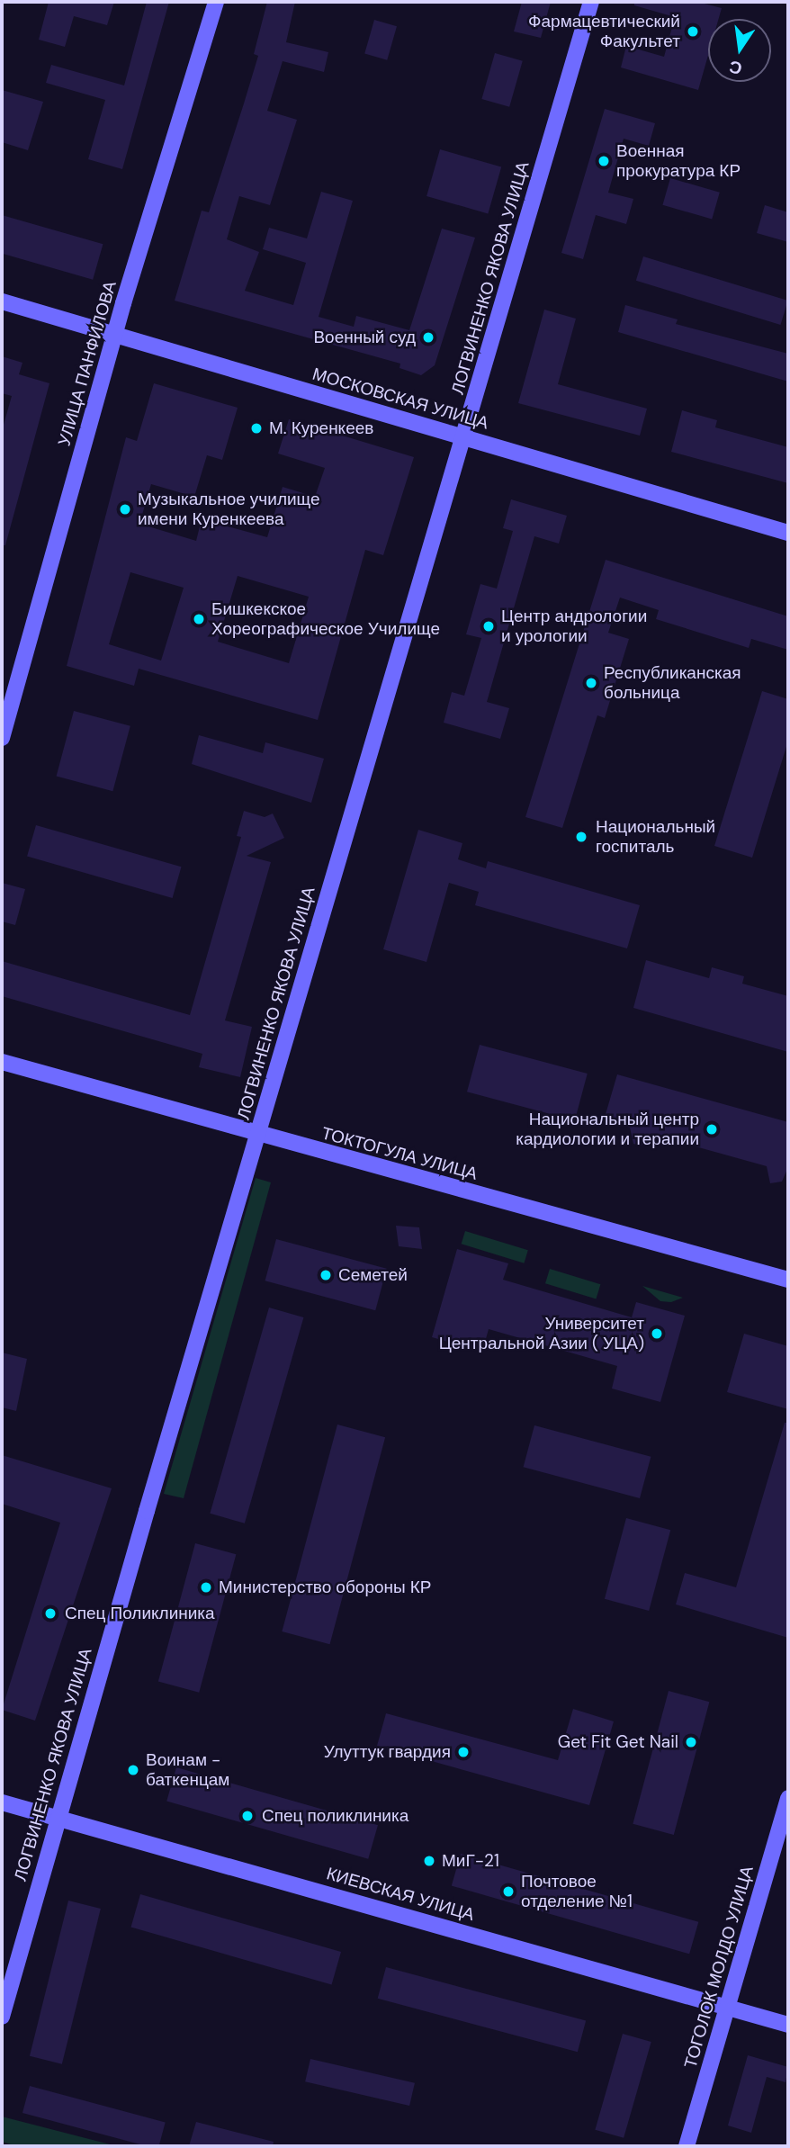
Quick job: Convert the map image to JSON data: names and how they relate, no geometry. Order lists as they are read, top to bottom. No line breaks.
{"streets":{"street":["ЛОГВИНЕНКО ЯКОВА УЛИЦА","УЛИЦА ПАНФИЛОВА","МОСКОВСКАЯ УЛИЦА","ТОКТОГУЛА УЛИЦА","КИЕВСКАЯ УЛИЦА","ТОГОЛОК МОЛДО УЛИЦА"]},"crossings":[["ЛОГВИНЕНКО ЯКОВА УЛИЦА","МОСКОВСКАЯ УЛИЦА"],["ЛОГВИНЕНКО ЯКОВА УЛИЦА","ТОКТОГУЛА УЛИЦА"],["ЛОГВИНЕНКО ЯКОВА УЛИЦА","КИЕВСКАЯ УЛИЦА"],["УЛИЦА ПАНФИЛОВА","МОСКОВСКАЯ УЛИЦА"],["КИЕВСКАЯ УЛИЦА","ТОГОЛОК МОЛДО УЛИЦА"]],"places":["Фармацевтический Факультет","Военная прокуратура КР","Военный суд","М. Куренкеев","Музыкальное училище имени Куренкеева","Бишкекское Хореографическое Училище","Центр андрологии и урологии","Республиканская больница","Национальный госпиталь","Национальный центр кардиологии и терапии","Семетей","Университет Центральной Азии ( УЦА)","Министерство обороны КР","Спец Поликлиника","Get Fit Get Nail","Улуттук гвардия","Воинам - баткенцам","Спец поликлиника","МиГ-21","Почтовое отделение №1"],"north":"bottom"}
